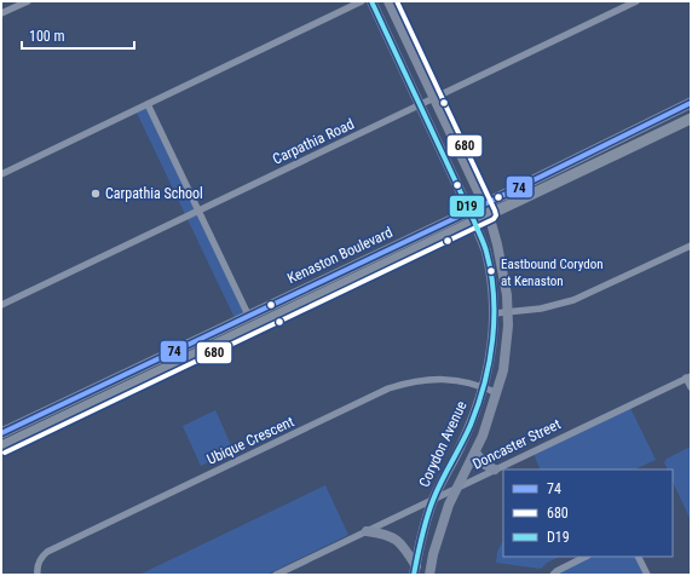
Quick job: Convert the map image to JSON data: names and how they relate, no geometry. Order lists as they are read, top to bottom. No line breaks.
{"streets":{"main road":["Kenaston Boulevard","Corydon Avenue"],"street":["Carpathia Road","Ubique Crescent","Doncaster Street"]},"crossings":[["Carpathia Road","Corydon Avenue"],["Kenaston Boulevard","Corydon Avenue"],["Ubique Crescent","Corydon Avenue"],["Corydon Avenue","Doncaster Street"]],"places":["Carpathia School","Eastbound Corydon at Kenaston"],"lines":["transit line 680","transit line D19","transit line 74"],"legend":["74","680","D19"],"scale_bar":"100 m"}
